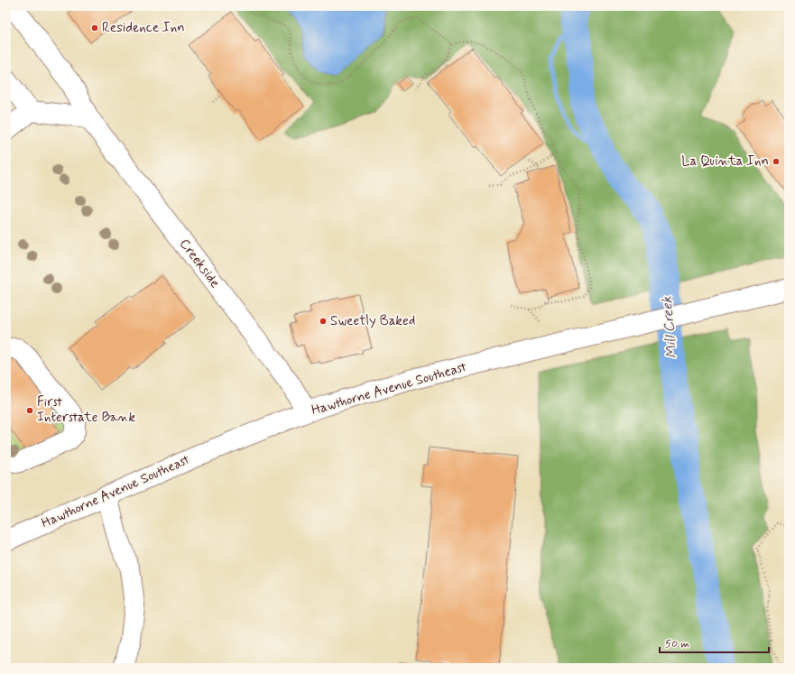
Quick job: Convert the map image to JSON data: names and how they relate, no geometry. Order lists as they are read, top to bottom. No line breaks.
{"streets":{"main road":["Creekside","Hawthorne Avenue Southeast"]},"crossings":[["Creekside","Hawthorne Avenue Southeast"]],"water":["Mill Creek"],"places":["Residence Inn","La Quinta Inn","Sweetly Baked","First Interstate Bank"],"scale_bar":"50 m"}
